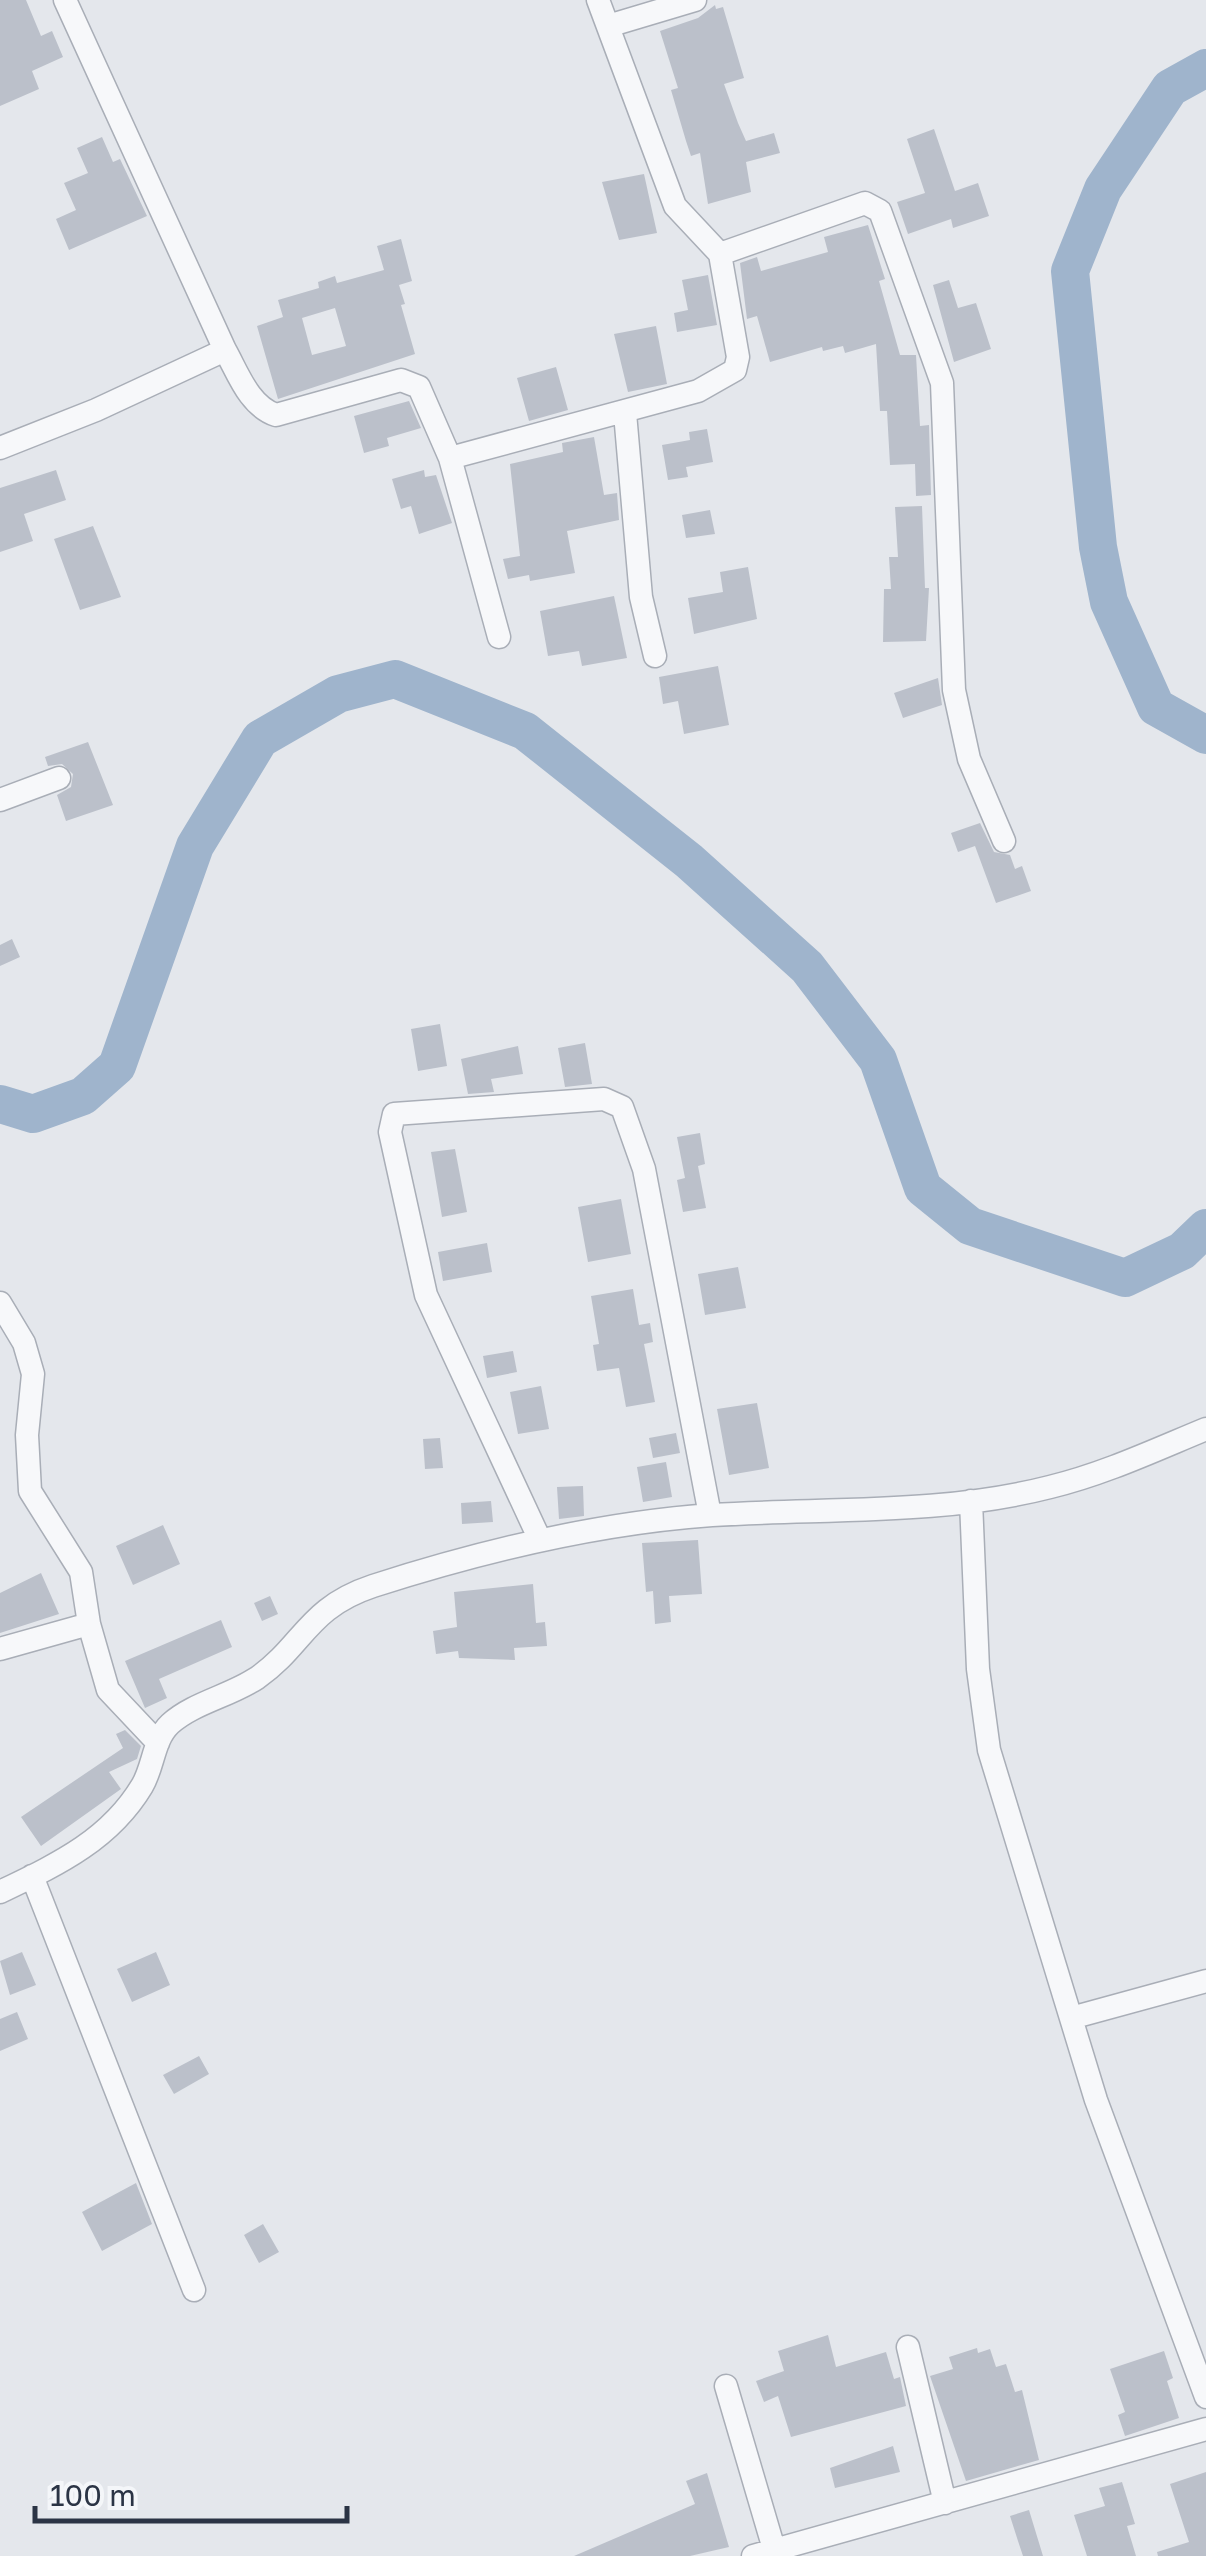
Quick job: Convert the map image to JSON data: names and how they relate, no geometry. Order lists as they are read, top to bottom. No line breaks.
{"scale_bar":"100 m"}
